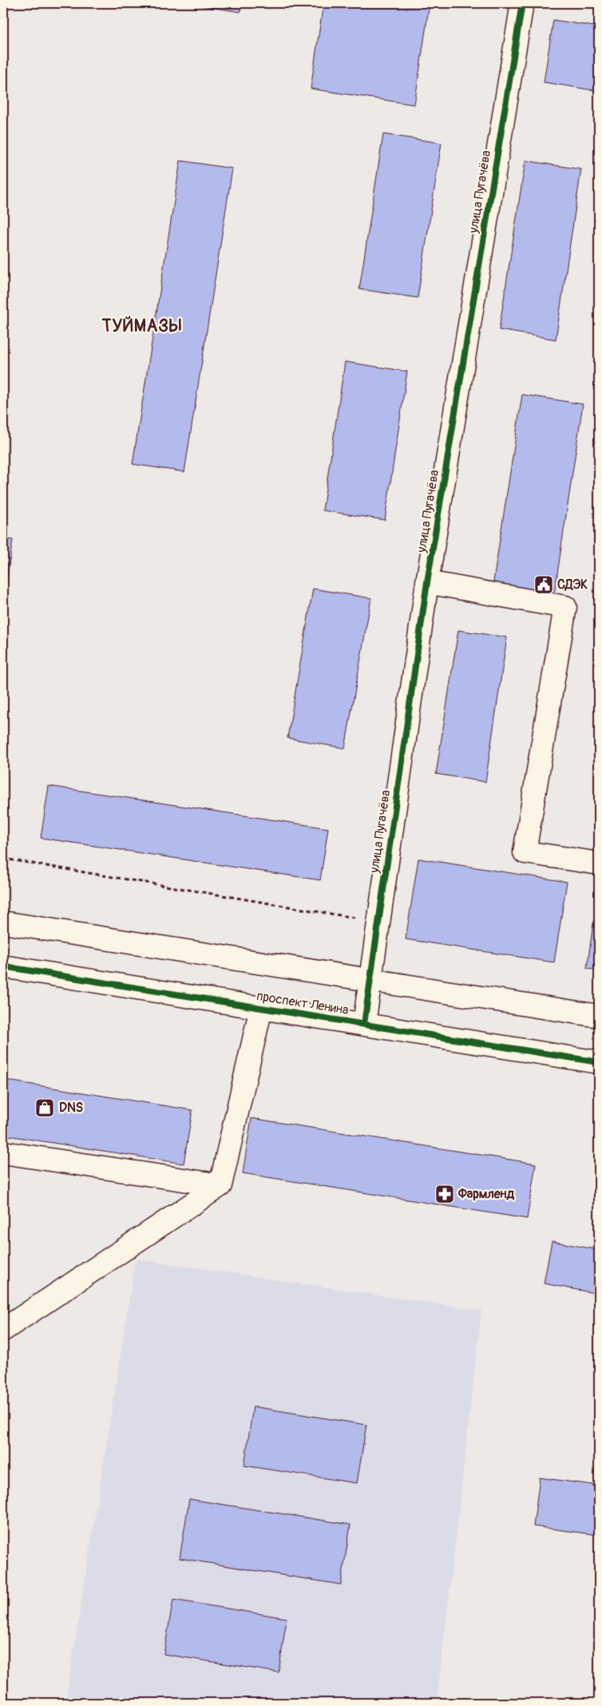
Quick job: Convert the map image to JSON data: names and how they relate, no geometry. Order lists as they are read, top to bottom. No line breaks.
{"streets":{"street":["улица Пугачёва","проспект Ленина"]},"crossings":[["улица Пугачёва","проспект Ленина"]],"districts":["ТУЙМАЗЫ"],"places":{"public building":["СДЭК"],"shop":["DNS"],"pharmacy":["Фармленд"]}}
